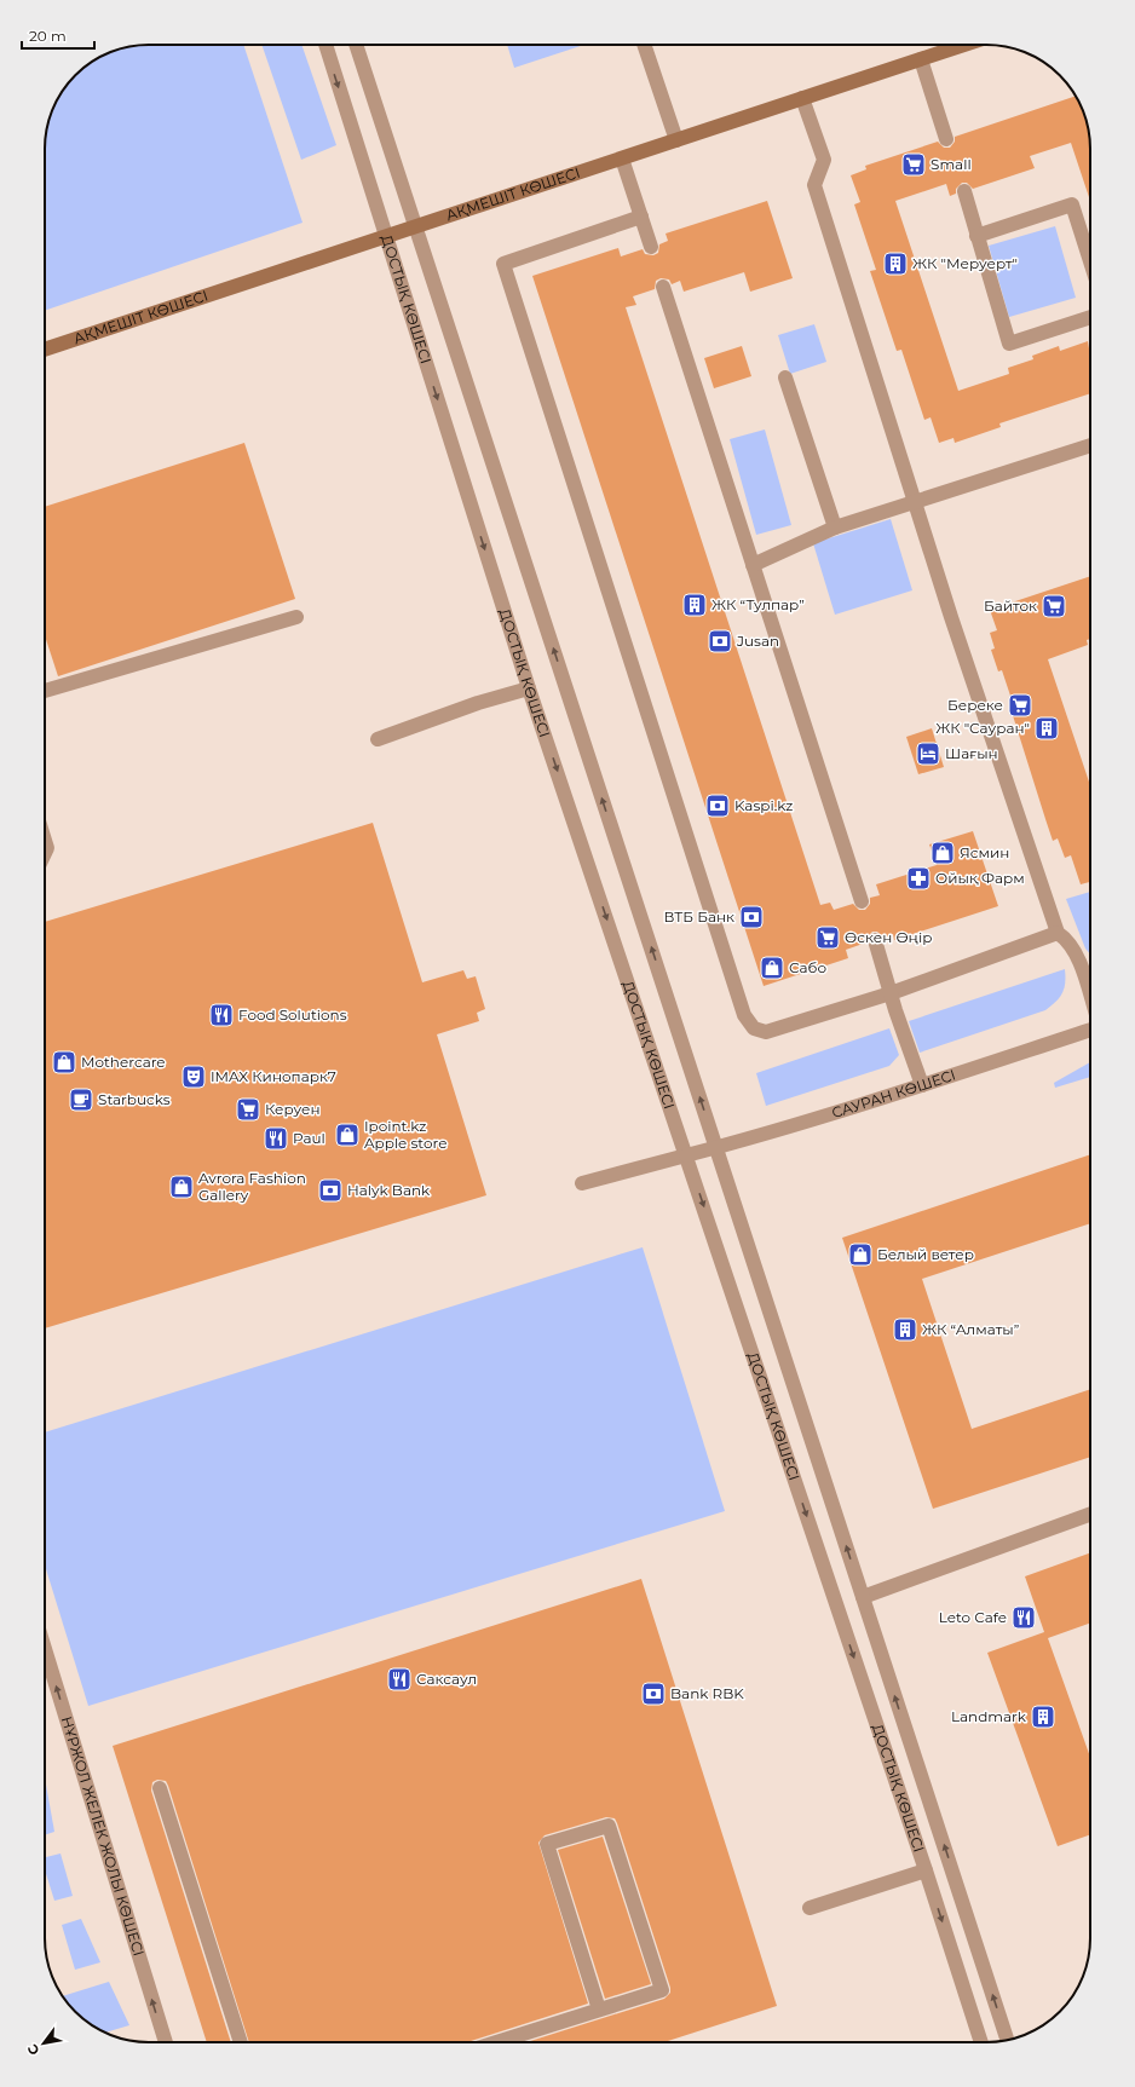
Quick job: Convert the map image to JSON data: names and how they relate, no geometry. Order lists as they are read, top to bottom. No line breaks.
{"streets":{"main road":["АҚМЕШІТ КӨШЕСІ"],"street":["ДОСТЫҚ КӨШЕСІ","САУРАН КӨШЕСІ","НҰРЖОЛ ЖЕЛЕК ЖОЛЫ КӨШЕСІ"]},"crossings":[["АҚМЕШІТ КӨШЕСІ","ДОСТЫҚ КӨШЕСІ"],["ДОСТЫҚ КӨШЕСІ","САУРАН КӨШЕСІ"]],"places":{"supermarket":["Small","Байток","Береке","Өскен Өңір","Керуен"],"building":["ЖК \"Меруерт\"","ЖК “Тулпар”","ЖК \"Сауран\"","ЖК “Алматы”","Landmark"],"bank":["Jusan","Kaspi.kz","ВТБ Банк","Halyk Bank","Bank RBK"],"hotel":["Шағын"],"shop":["Ясмин","Сабо","Mothercare","Ipoint.kz Apple store","Avrora Fashion Gallery","Белый ветер"],"pharmacy":["Ойық Фарм"],"restaurant":["Food Solutions","Paul","Leto Cafe","Саксаул"],"theatre":["IMAX Кинопарк7"],"cafe":["Starbucks"]},"scale_bar":"20 m","north":"bottom left"}
